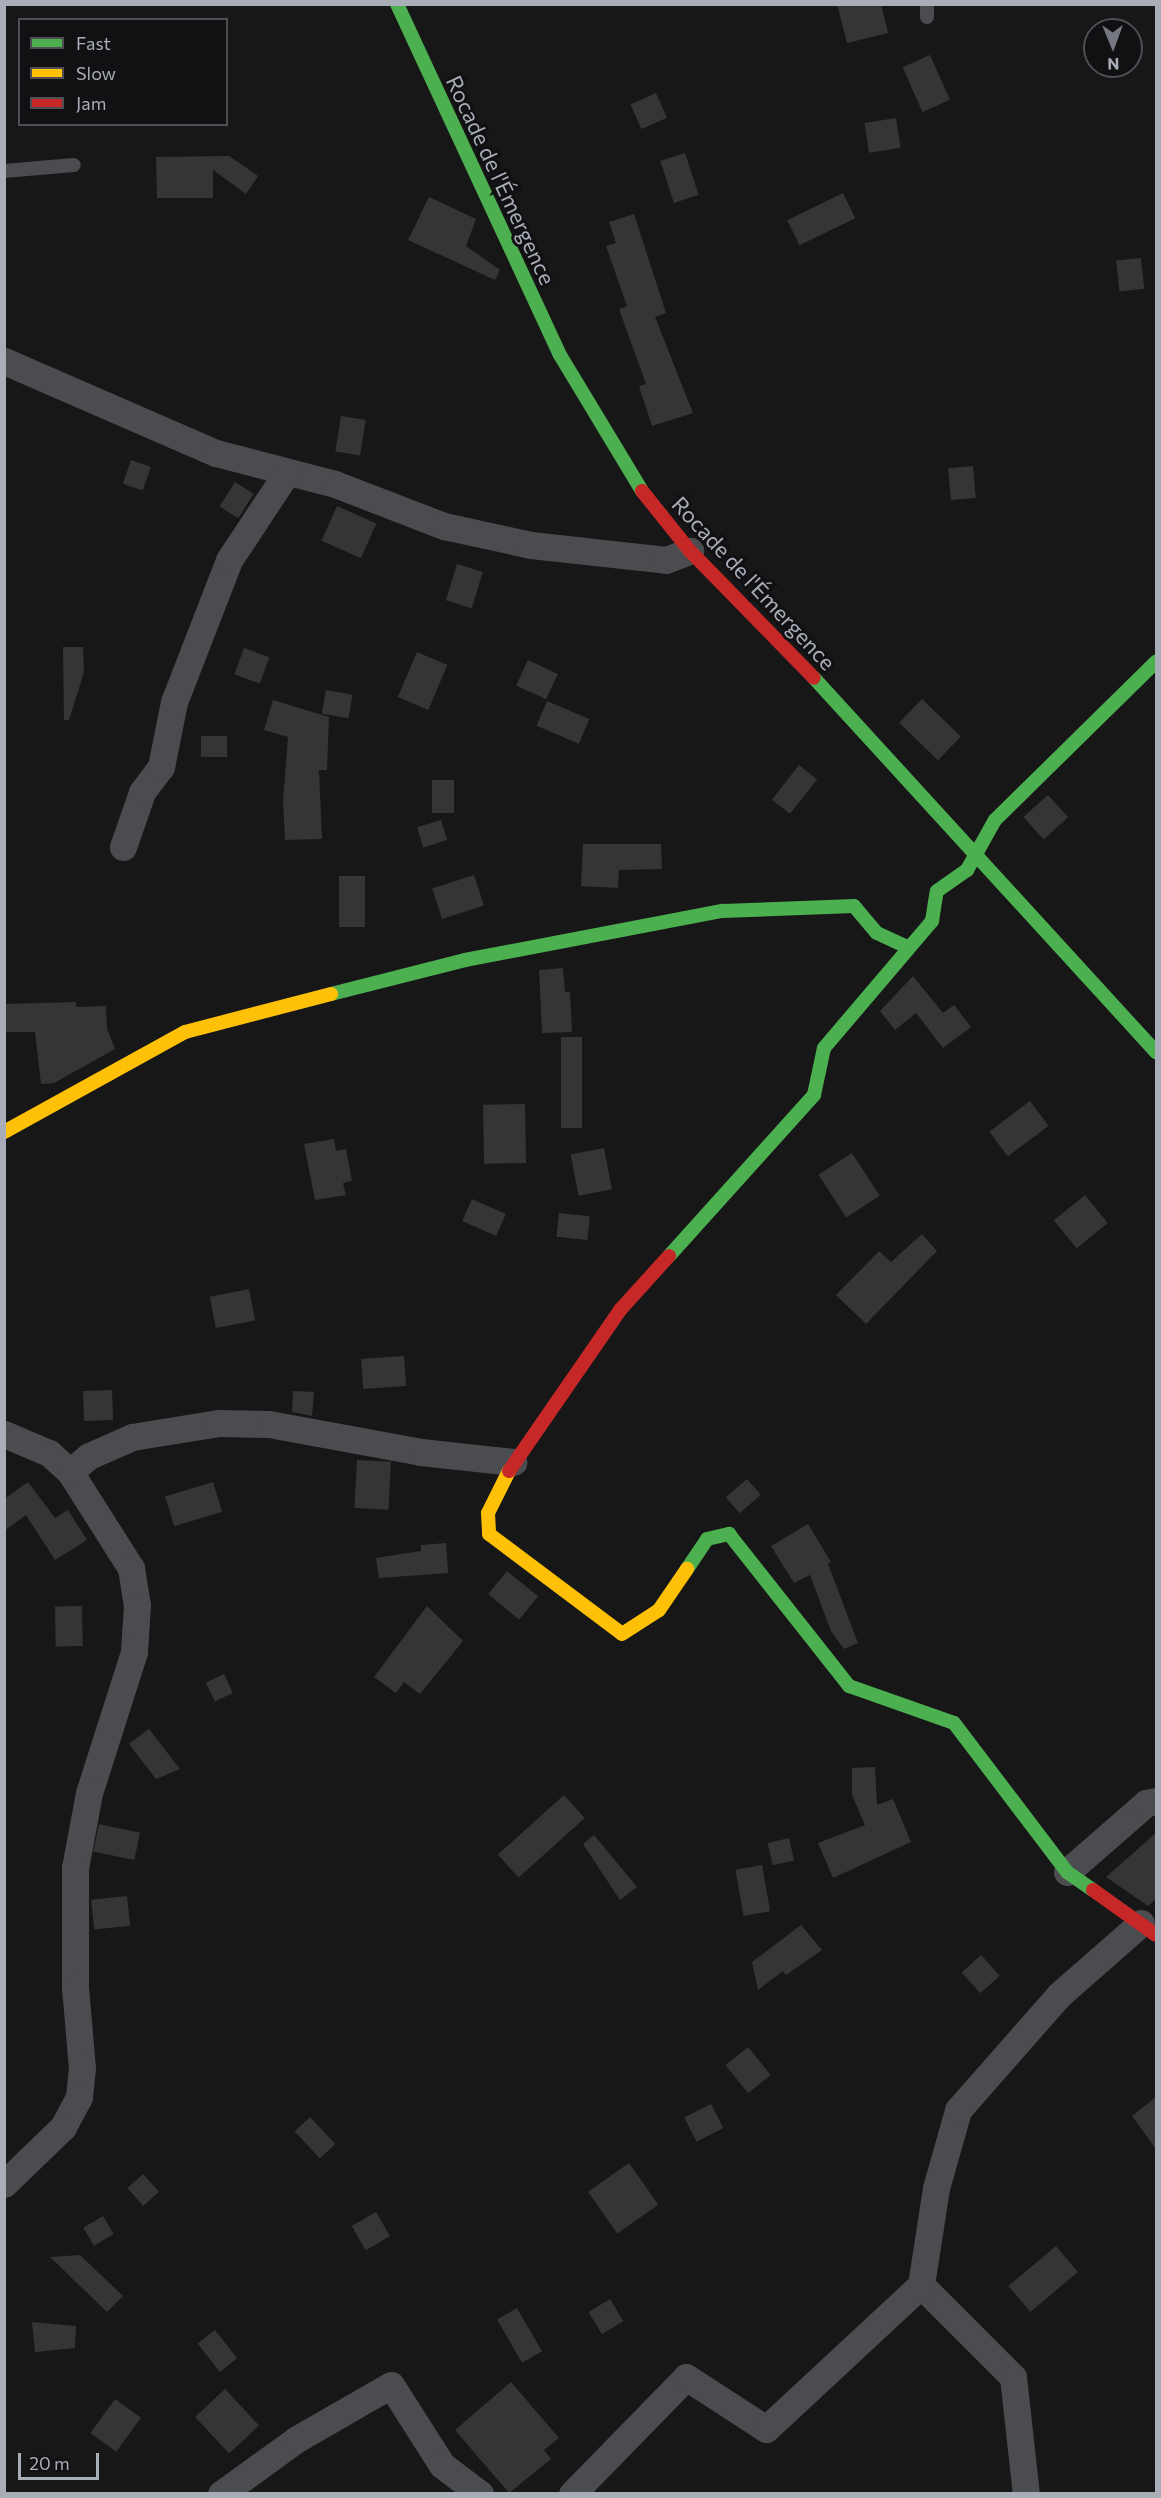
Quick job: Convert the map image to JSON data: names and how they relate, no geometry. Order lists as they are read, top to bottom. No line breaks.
{"streets":{"street":["Rocade de l'Émergence"]},"legend":["Fast","Slow","Jam"],"scale_bar":"20 m","north":"bottom"}
